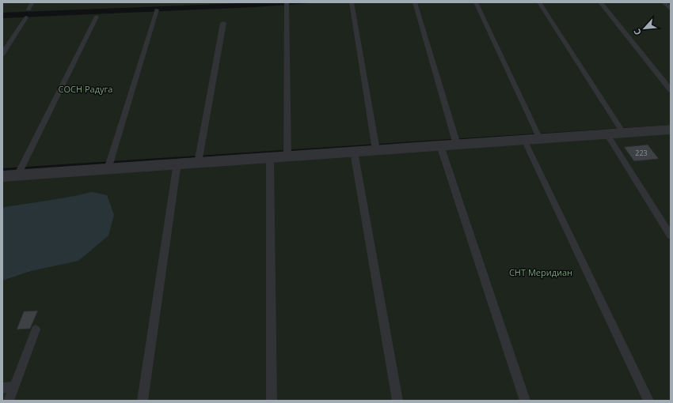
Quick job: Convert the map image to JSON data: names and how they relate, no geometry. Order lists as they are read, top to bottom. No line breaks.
{"parks":["СОСН Радуга","СНТ Меридиан"],"house_numbers":["223"],"north":"bottom left"}
